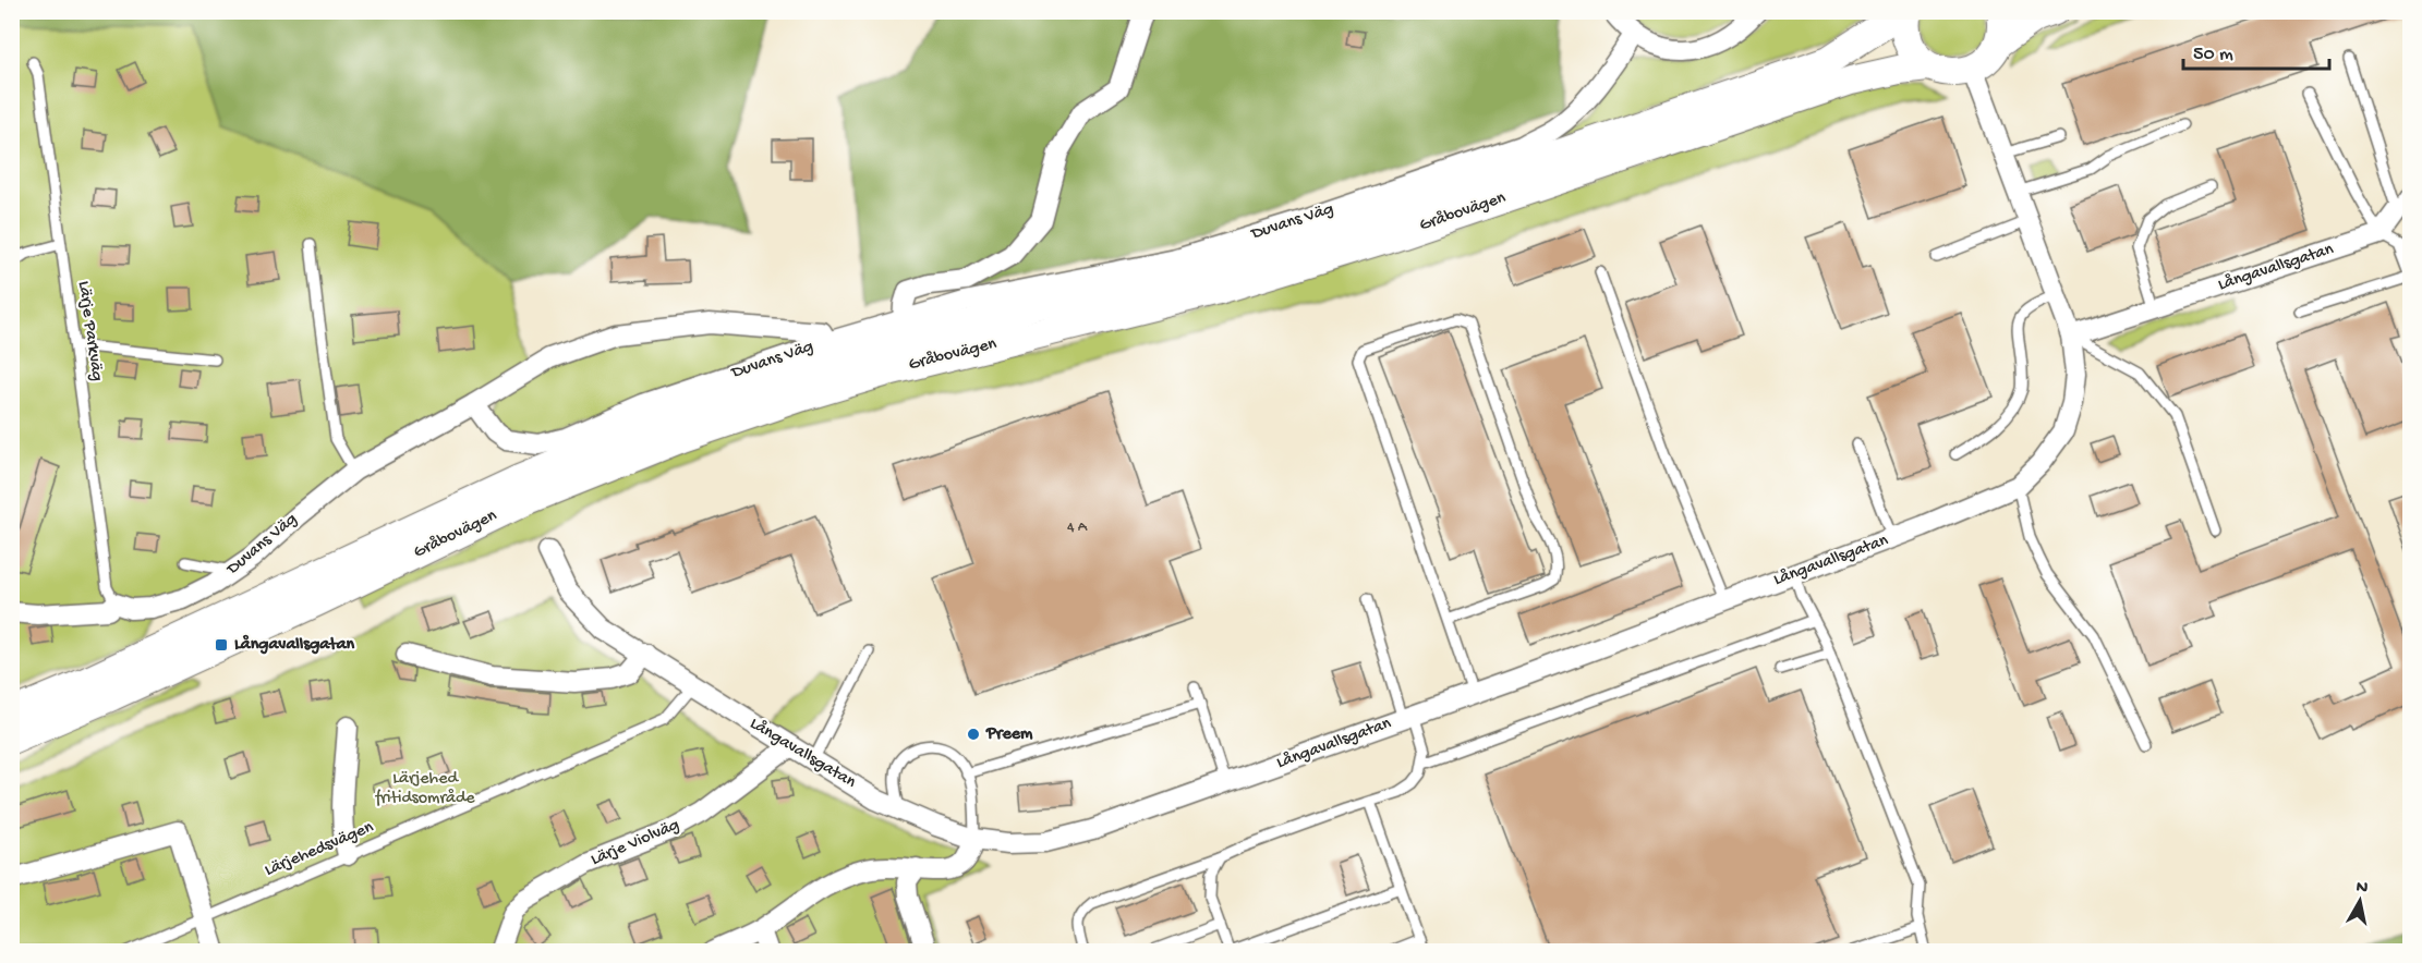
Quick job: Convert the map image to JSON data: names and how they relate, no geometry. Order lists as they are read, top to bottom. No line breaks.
{"streets":{"main road":["Gråbovägen"],"street":["Duvans Väg","Långavallsgatan","Lärje Violväg"],"lane":["Lärje Parkväg","Lärjehedsvägen"]},"crossings":[["Gråbovägen","Långavallsgatan"],["Duvans Väg","Lärje Parkväg"],["Långavallsgatan","Lärje Violväg"],["Långavallsgatan","Lärjehedsvägen"]],"parks":["Lärjehed fritidsområde"],"places":{"transit":["Långavallsgatan"],"other":["Preem"]},"house_numbers":["4 A"],"scale_bar":"50 m","north":"top"}
